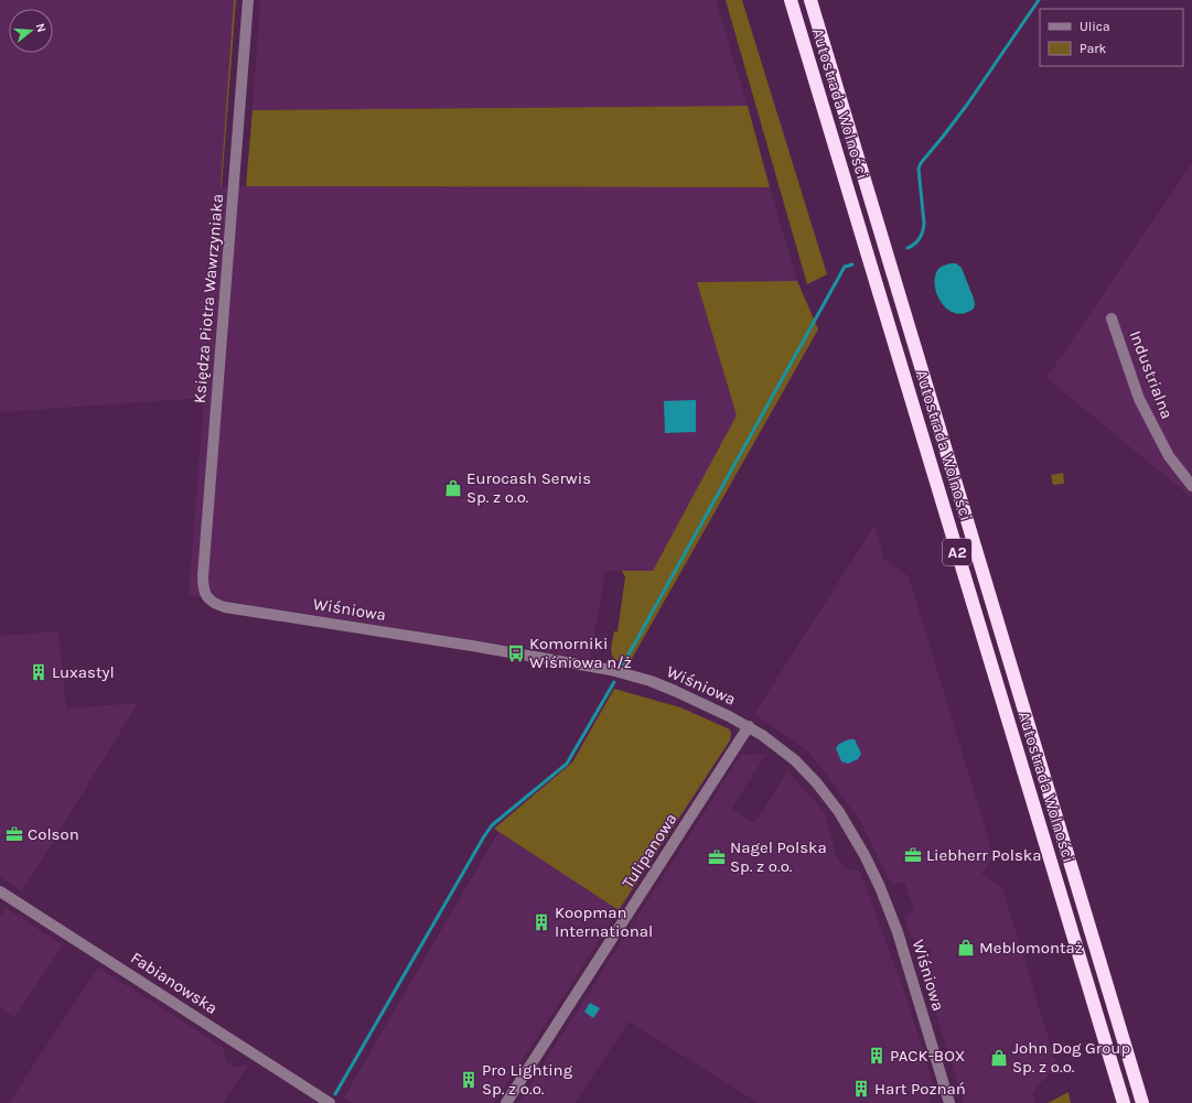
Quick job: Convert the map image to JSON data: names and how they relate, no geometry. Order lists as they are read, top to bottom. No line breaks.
{"streets":{"highway":["Autostrada Wolności","A2"],"street":["Księdza Piotra Wawrzyniaka","Industrialna","Wiśniowa","Tulipanowa","Fabianowska"]},"crossings":[["Księdza Piotra Wawrzyniaka","Wiśniowa"],["Wiśniowa","Tulipanowa"]],"places":{"shop":["Eurocash Serwis Sp. z o.o.","Meblomontaż","John Dog Group Sp. z o.o."],"bus stop":["Komorniki Wiśniowa n/ż"],"building":["Luxastyl","Koopman International","PACK-BOX","Pro Lighting Sp. z o.o.","Hart Poznań"],"office":["Colson","Liebherr Polska","Nagel Polska Sp. z o.o."]},"legend":["Ulica","Park"],"north":"right"}
